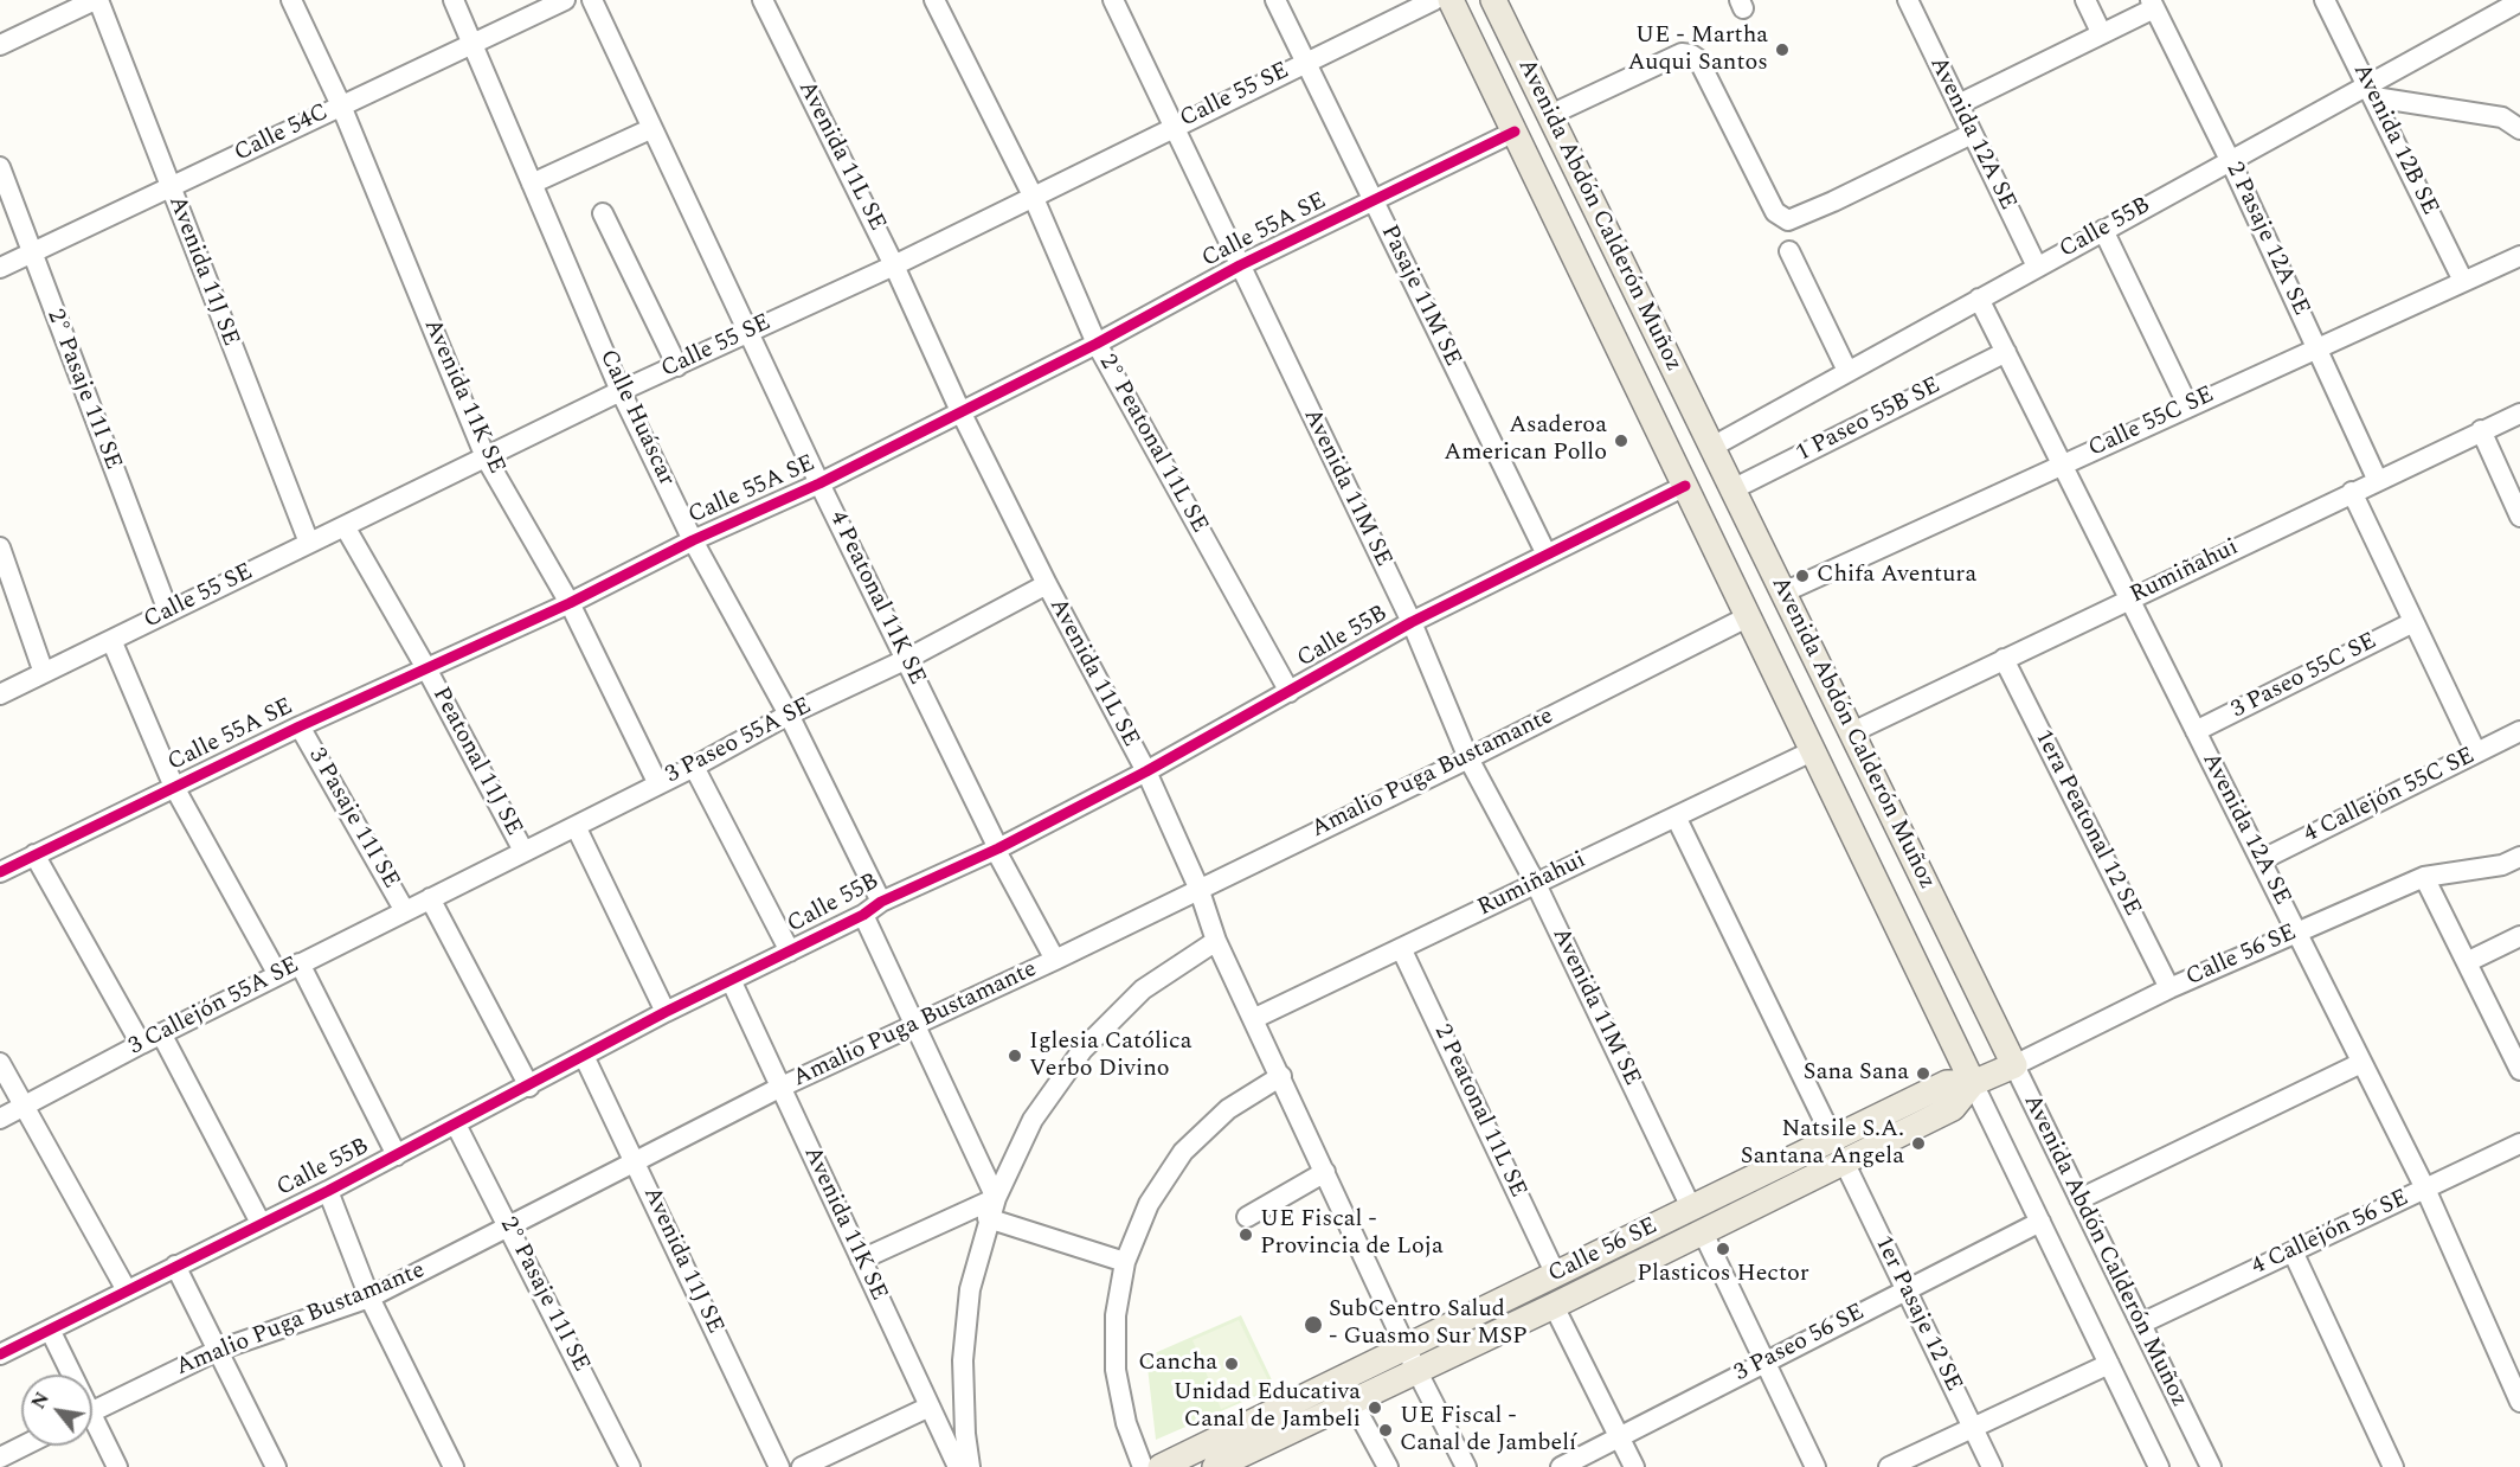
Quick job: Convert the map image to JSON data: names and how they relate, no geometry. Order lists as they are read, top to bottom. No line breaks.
{"streets":{"main road":["Avenida Abdón Calderón Muñoz","Calle 56 SE"],"street":["Calle 55 SE","Calle 54C","Avenida 12A SE","Avenida 12B SE","Avenida 11L SE","Calle 55B","Calle 55A SE","2 Pasaje 12A SE","Avenida 11J SE","Pasaje 11M SE","2° Pasaje 11I SE","Avenida 11K SE","Calle Huáscar","1 Paseo 55B SE","Calle 55C SE","2° Peatonal 11L SE","Avenida 11M SE","Rumiñahui","4 Peatonal 11K SE","3 Paseo 55C SE","3 Paseo 55A SE","Peatonal 11J SE","Amalio Puga Bustamante","4 Callejón 55C SE","3 Pasaje 11I SE","1era Peatonal 12 SE","3 Callejón 55A SE","2 Peatonal 11L SE","4 Callejón 56 SE","1er Pasaje 12 SE","3 Paseo 56 SE"]},"crossings":[["Calle 55 SE","Avenida 11L SE"],["Calle 55 SE","Avenida 11J SE"],["Calle 55 SE","Pasaje 11M SE"],["Calle 55 SE","2° Pasaje 11I SE"],["Calle 55 SE","Avenida 11K SE"],["Calle 55 SE","Calle Huáscar"],["Calle 55 SE","2° Peatonal 11L SE"],["Calle 55 SE","Avenida 11M SE"],["Calle 55 SE","4 Peatonal 11K SE"],["Calle 55 SE","Peatonal 11J SE"],["Calle 54C","Avenida 11J SE"],["Calle 54C","2° Pasaje 11I SE"],["Calle 54C","Avenida 11K SE"],["Calle 54C","Calle Huáscar"],["Avenida 12A SE","Calle 55B"],["Avenida 12A SE","1 Paseo 55B SE"],["Avenida 12A SE","Calle 55C SE"],["Avenida 12A SE","Rumiñahui"],["Avenida 12A SE","3 Paseo 55C SE"],["Avenida 12A SE","4 Callejón 55C SE"],["Avenida 12A SE","Calle 56 SE"],["Avenida 12A SE","4 Callejón 56 SE"],["Avenida 12B SE","Calle 55B"],["Avenida 12B SE","Calle 55C SE"],["Avenida 11L SE","Calle 55B"],["Avenida 11L SE","Calle 55A SE"],["Avenida 11L SE","Rumiñahui"],["Avenida 11L SE","3 Paseo 55A SE"],["Avenida 11L SE","Amalio Puga Bustamante"],["Avenida 11L SE","Calle 56 SE"],["Avenida Abdón Calderón Muñoz","Calle 55B"],["Avenida Abdón Calderón Muñoz","Calle 55A SE"],["Avenida Abdón Calderón Muñoz","1 Paseo 55B SE"],["Avenida Abdón Calderón Muñoz","Calle 55C SE"],["Avenida Abdón Calderón Muñoz","Rumiñahui"],["Avenida Abdón Calderón Muñoz","Amalio Puga Bustamante"],["Avenida Abdón Calderón Muñoz","Calle 56 SE"],["Avenida Abdón Calderón Muñoz","4 Callejón 56 SE"],["Avenida Abdón Calderón Muñoz","3 Paseo 56 SE"],["Calle 55B","2 Pasaje 12A SE"],["Calle 55B","Avenida 11J SE"],["Calle 55B","Pasaje 11M SE"],["Calle 55B","2° Pasaje 11I SE"],["Calle 55B","Avenida 11K SE"],["Calle 55B","Calle Huáscar"],["Calle 55B","2° Peatonal 11L SE"],["Calle 55B","Avenida 11M SE"],["Calle 55B","4 Peatonal 11K SE"],["Calle 55B","3 Pasaje 11I SE"],["Calle 55A SE","Pasaje 11M SE"],["Calle 55A SE","Avenida 11K SE"],["Calle 55A SE","Calle Huáscar"],["Calle 55A SE","2° Peatonal 11L SE"],["Calle 55A SE","Avenida 11M SE"],["Calle 55A SE","4 Peatonal 11K SE"],["Calle 55A SE","Peatonal 11J SE"],["Calle 55A SE","3 Pasaje 11I SE"],["2 Pasaje 12A SE","Calle 55C SE"],["2 Pasaje 12A SE","Rumiñahui"],["Avenida 11J SE","Amalio Puga Bustamante"],["2° Pasaje 11I SE","Amalio Puga Bustamante"],["Avenida 11K SE","3 Paseo 55A SE"],["Avenida 11K SE","Amalio Puga Bustamante"],["Calle Huáscar","3 Paseo 55A SE"],["Avenida 11M SE","Rumiñahui"],["Avenida 11M SE","Amalio Puga Bustamante"],["Avenida 11M SE","Calle 56 SE"],["Rumiñahui","1era Peatonal 12 SE"],["Rumiñahui","2 Peatonal 11L SE"],["4 Peatonal 11K SE","3 Paseo 55A SE"],["4 Peatonal 11K SE","Amalio Puga Bustamante"],["3 Paseo 55A SE","Peatonal 11J SE"],["3 Paseo 55A SE","3 Pasaje 11I SE"],["3 Paseo 55A SE","3 Callejón 55A SE"],["3 Pasaje 11I SE","3 Callejón 55A SE"],["1era Peatonal 12 SE","Calle 56 SE"],["Calle 56 SE","2 Peatonal 11L SE"],["Calle 56 SE","1er Pasaje 12 SE"],["1er Pasaje 12 SE","3 Paseo 56 SE"]],"places":["UE - Martha Auqui Santos","Asaderoa American Pollo","Chifa Aventura","Iglesia Católica Verbo Divino","Sana Sana","Natsile S.A. Santana Angela","UE Fiscal - Provincia de Loja","Plasticos Hector","SubCentro Salud - Guasmo Sur MSP","Cancha","Unidad Educativa Canal de Jambeli","UE Fiscal - Canal de Jambelí"],"north":"top left"}
